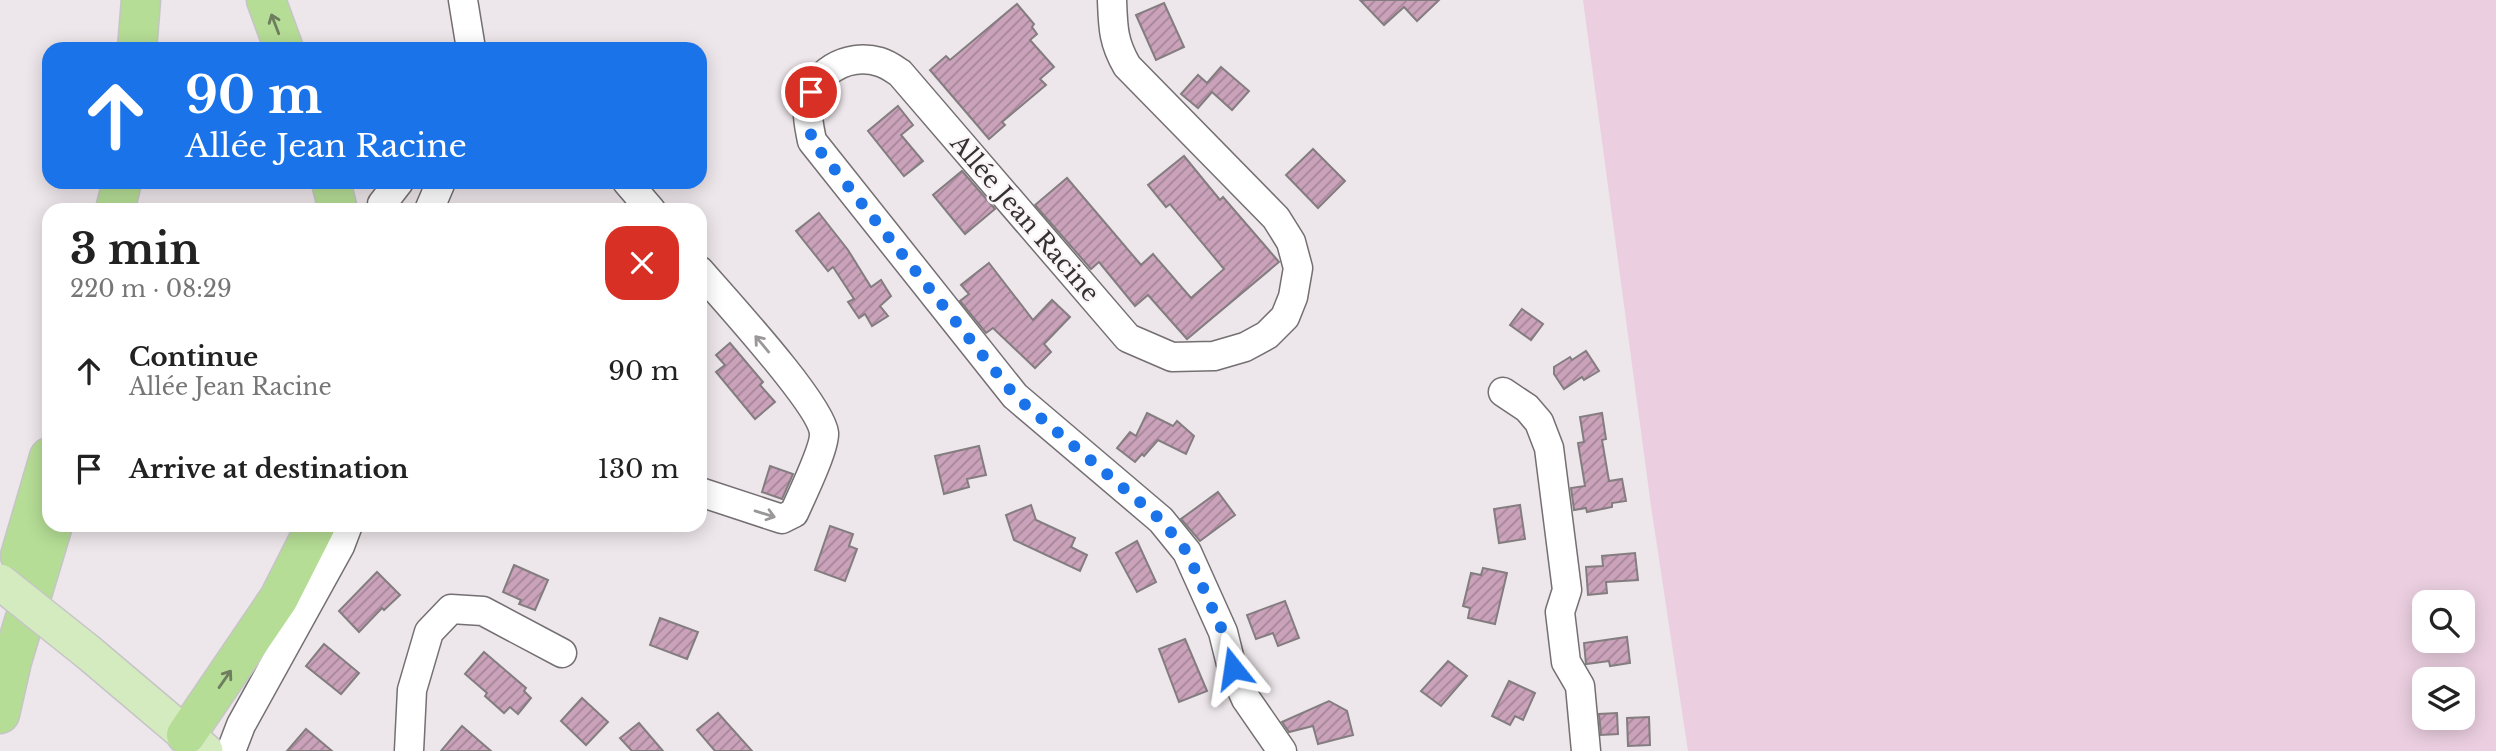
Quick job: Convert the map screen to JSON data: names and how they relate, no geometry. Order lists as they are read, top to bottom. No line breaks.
{"streets":{"street":["Allée Jean Racine"]},"page":{"turn":["90 m","Allée Jean Racine"],"heading":["3 min","220 m · 08:29"],"list":[{"name":"Continue","note":"Allée Jean Racine","value":"90 m"},{"name":"Arrive at destination","value":"130 m"}]}}
